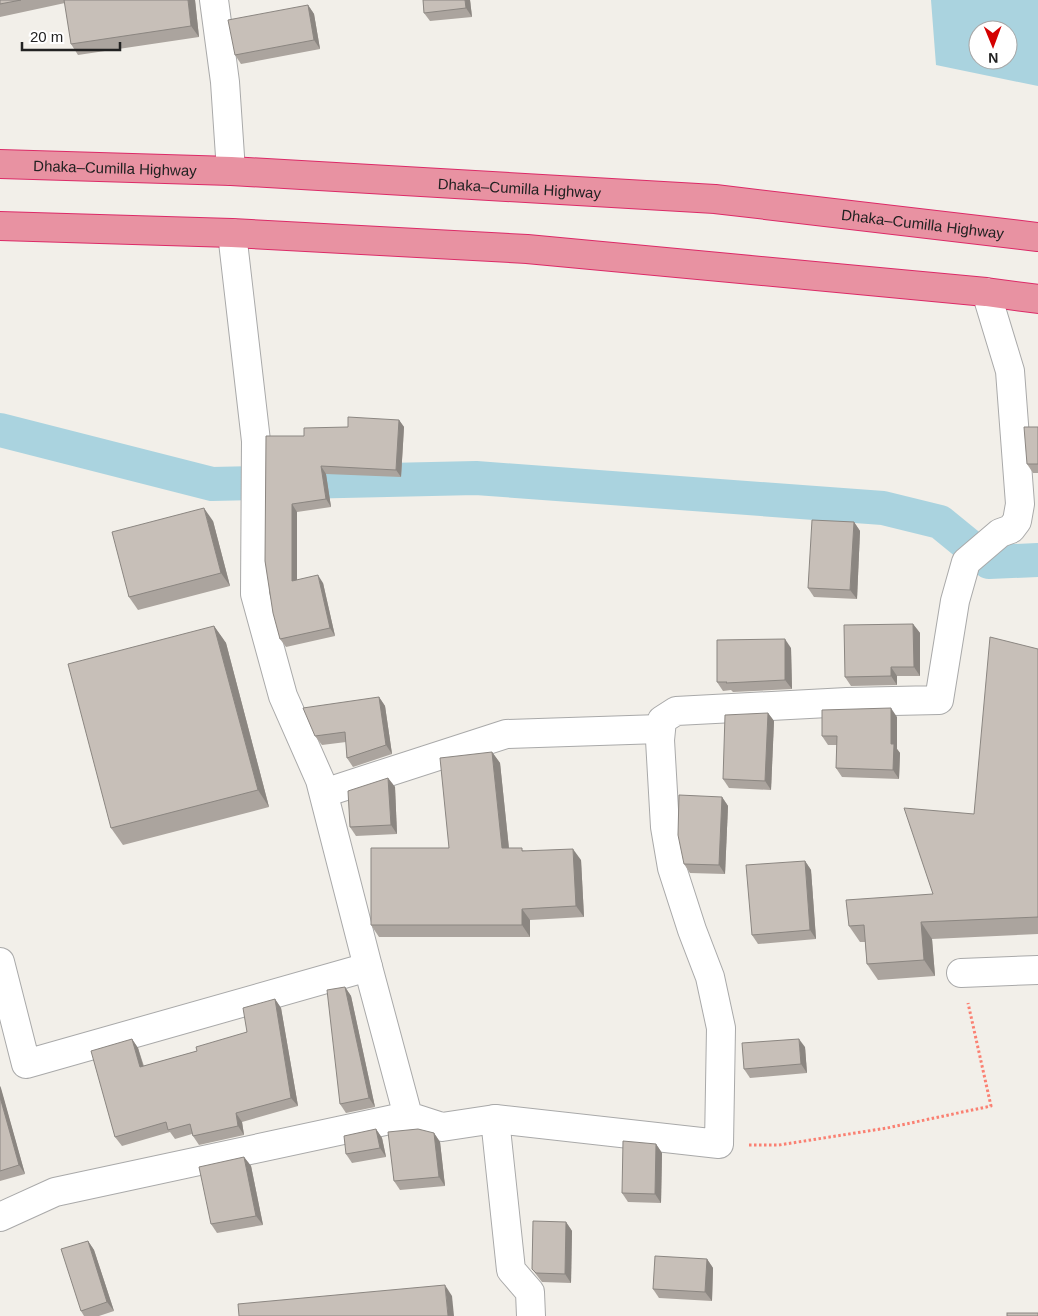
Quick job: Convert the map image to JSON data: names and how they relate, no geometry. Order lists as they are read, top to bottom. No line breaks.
{"streets":{"highway":["Dhaka–Cumilla Highway"]},"scale_bar":"20 m","north":"bottom"}
